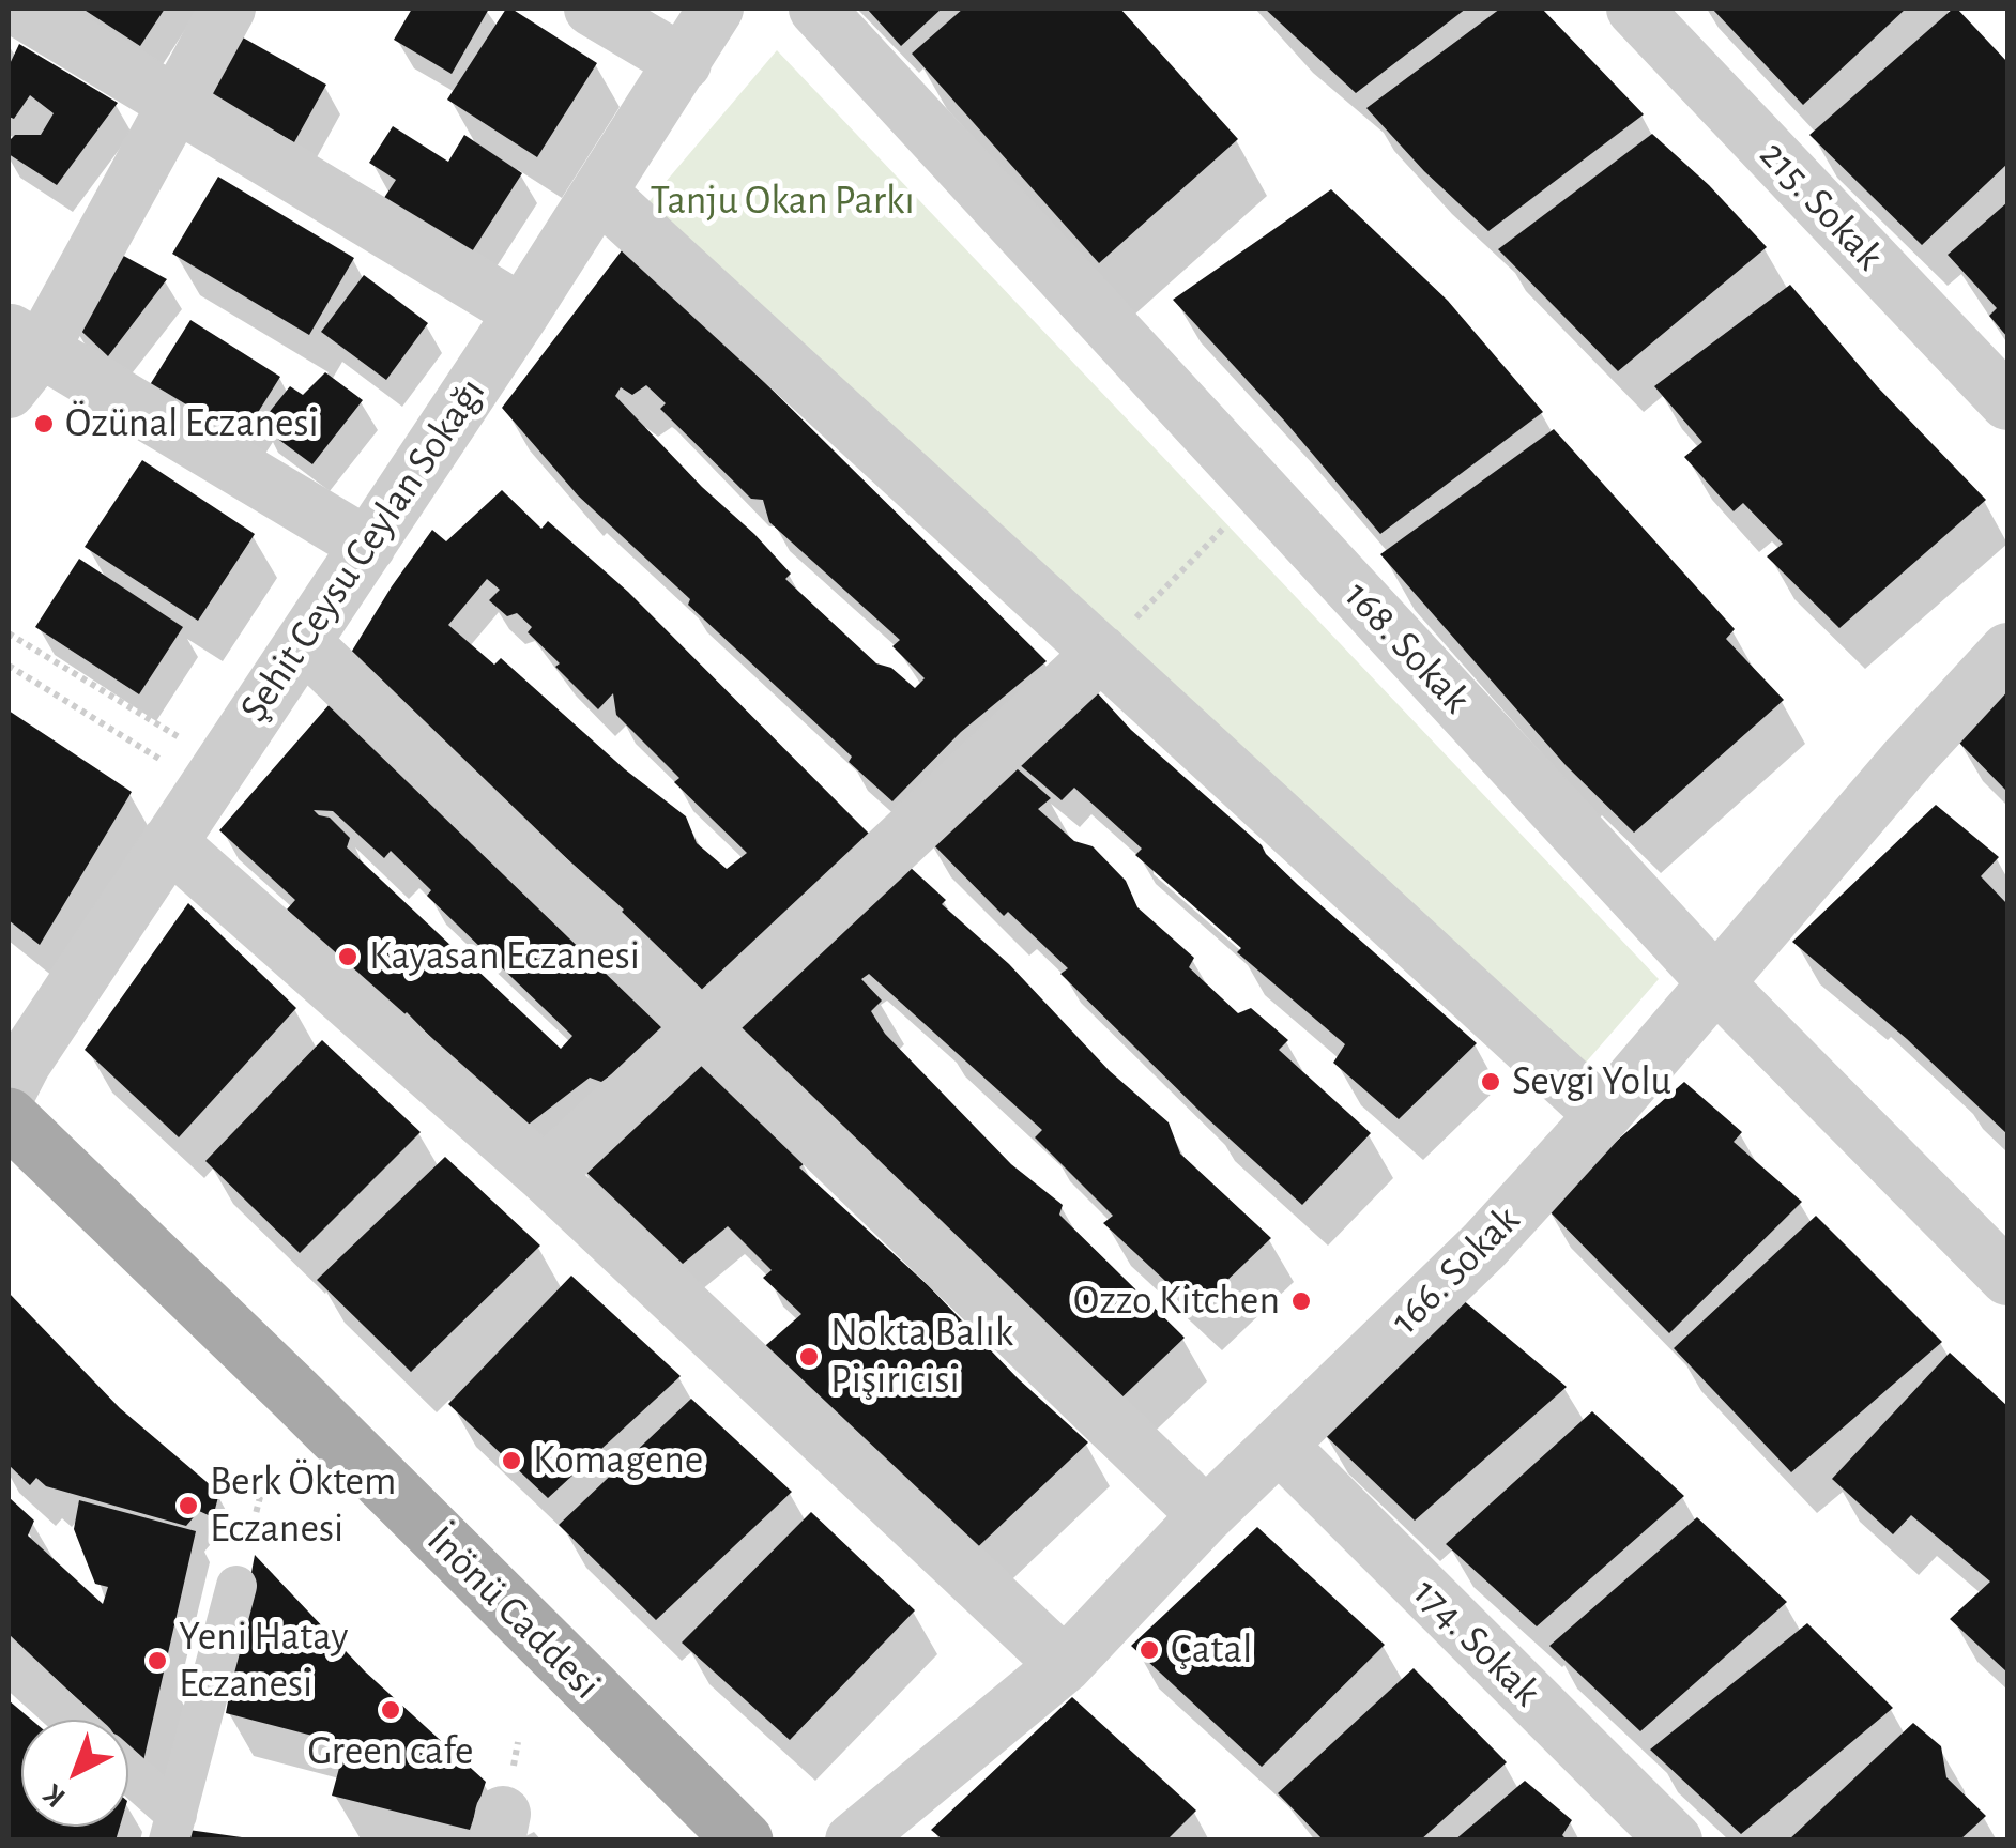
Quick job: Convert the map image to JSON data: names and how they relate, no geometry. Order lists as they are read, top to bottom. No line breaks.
{"streets":{"main road":["İnönü Caddesi"],"street":["215. Sokak","Şehit Ceysu Ceylan Sokağı","168. Sokak","166. Sokak","174. Sokak"]},"crossings":[["168. Sokak","166. Sokak"],["166. Sokak","174. Sokak"]],"parks":["Tanju Okan Parkı"],"places":["Özünal Eczanesi","Kayasan Eczanesi","Sevgi Yolu","Ozzo Kitchen","Nokta Balık Pişiricisi","Komagene","Berk Öktem Eczanesi","Çatal","Yeni Hatay Eczanesi","Green cafe"],"north":"bottom left"}
